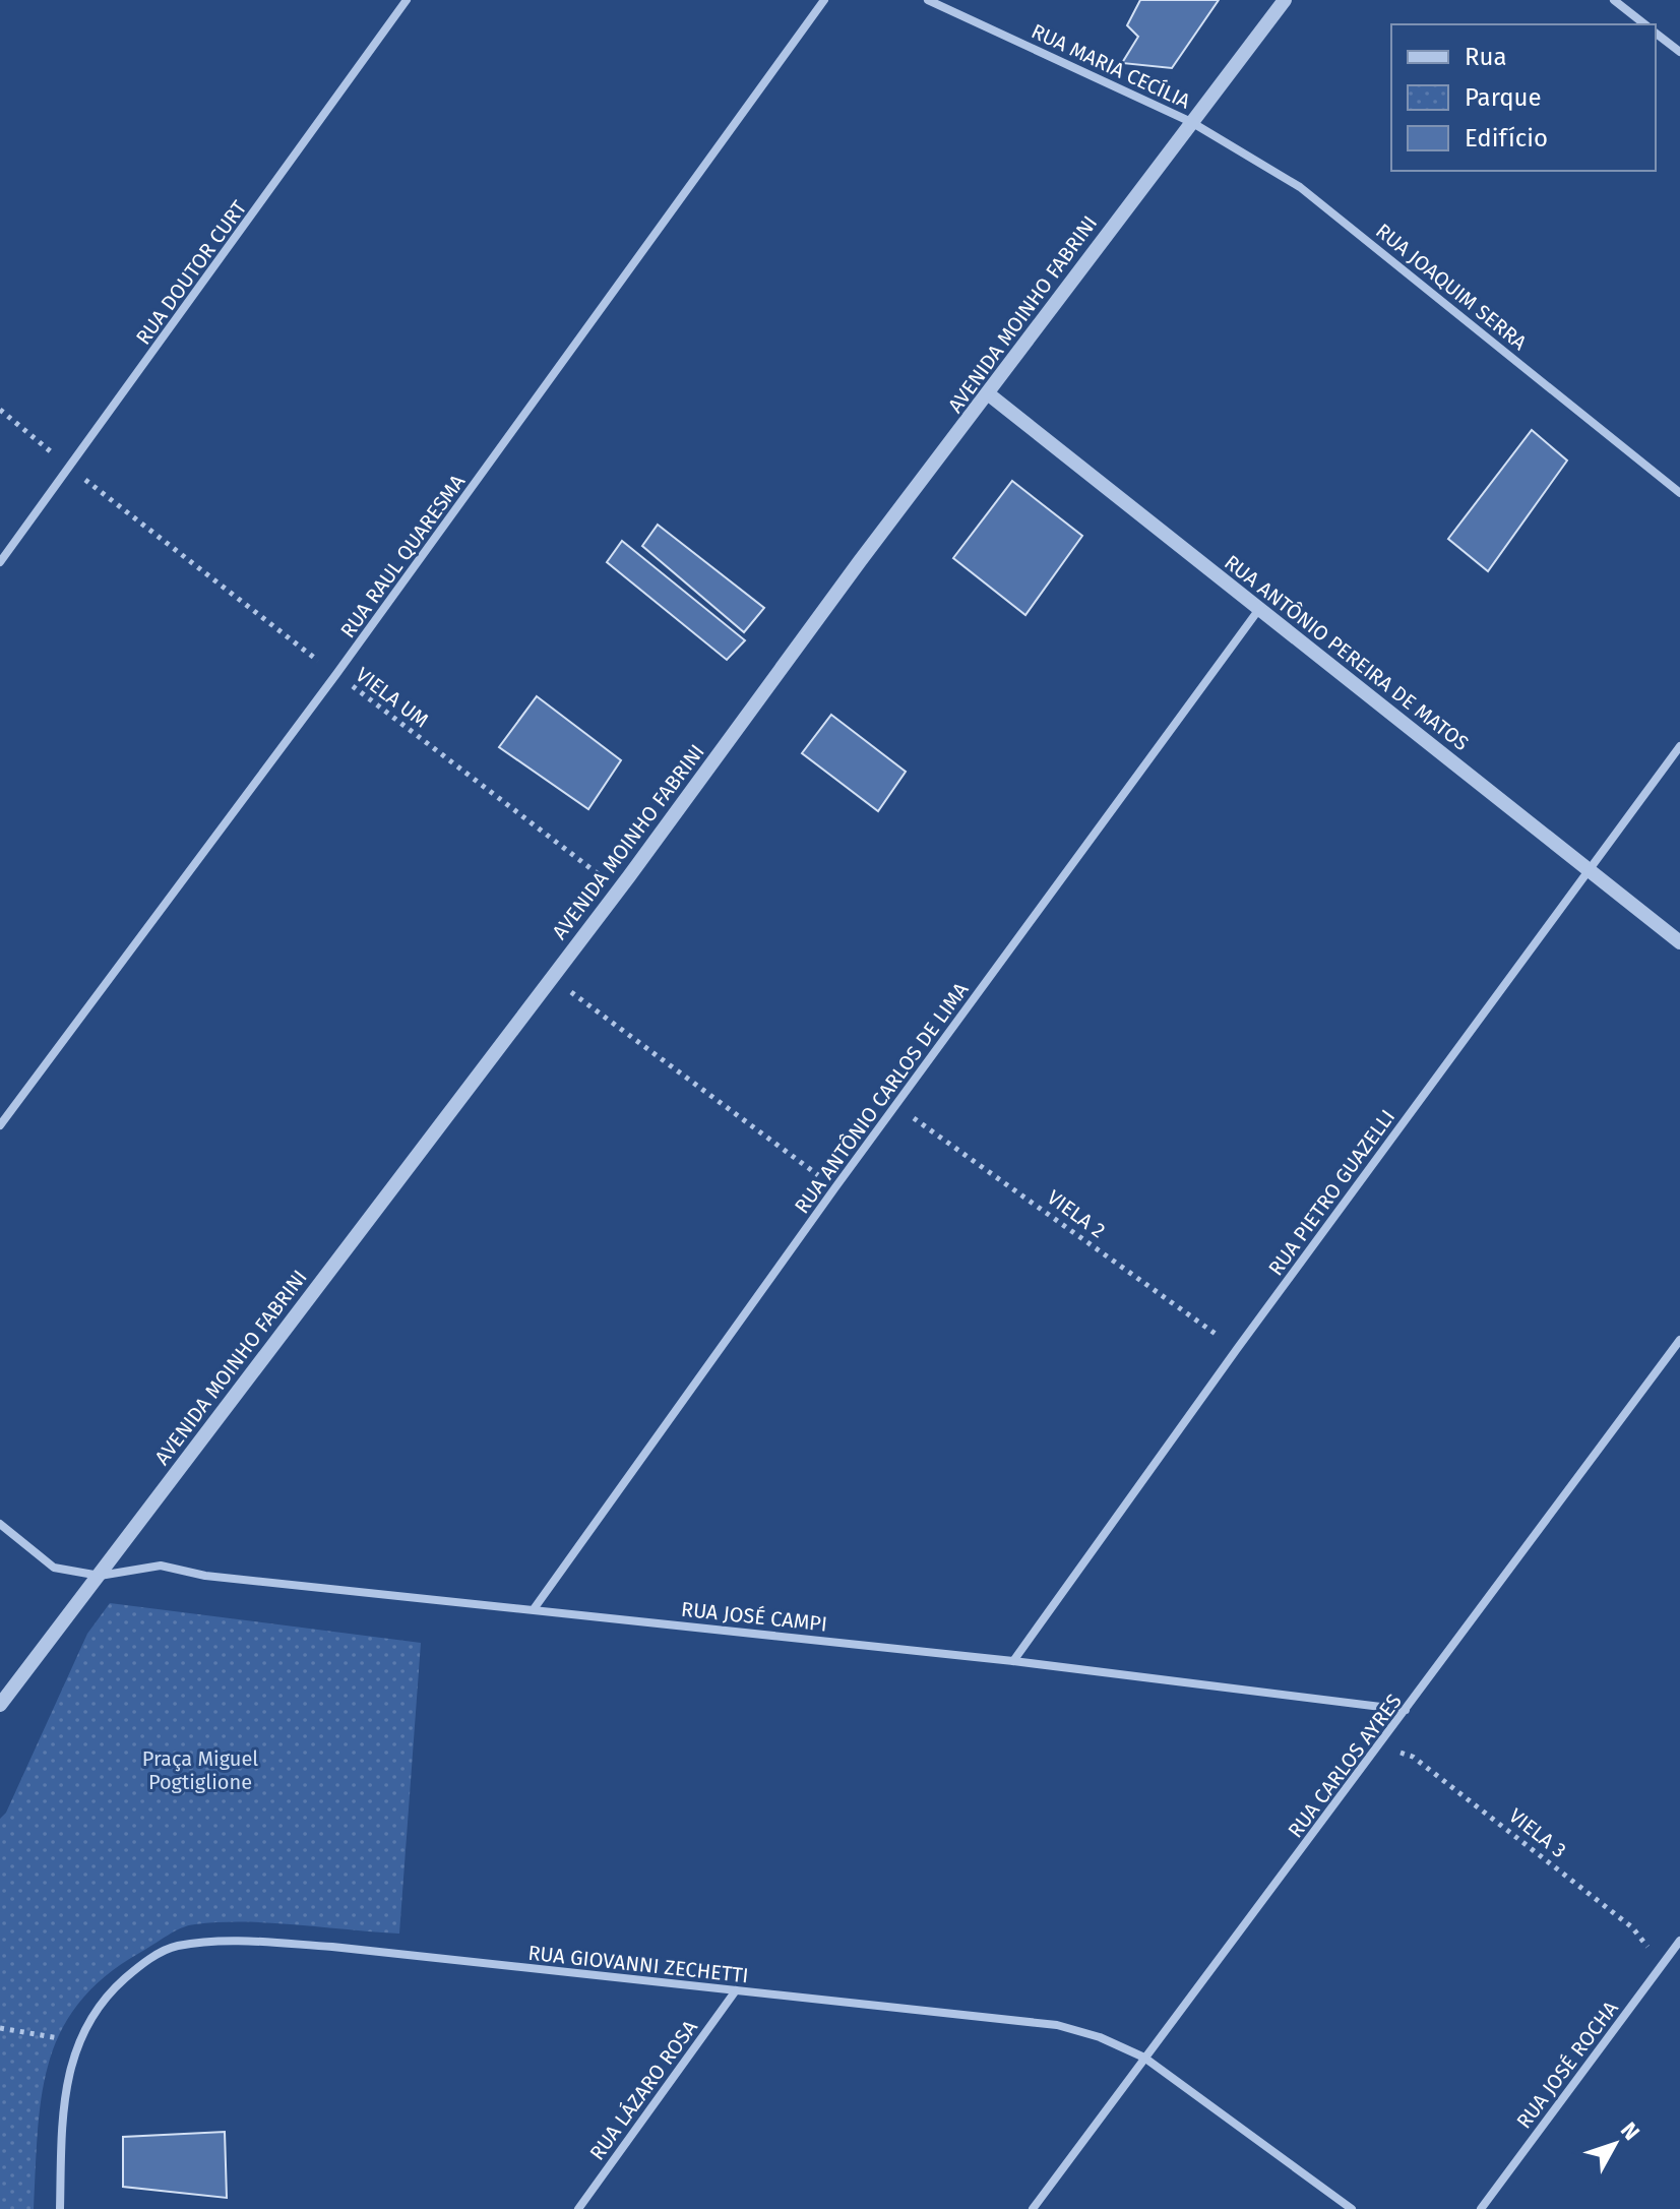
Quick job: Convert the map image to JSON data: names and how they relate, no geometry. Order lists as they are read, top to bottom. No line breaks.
{"streets":{"street":["RUA MARIA CECÍLIA","RUA DOUTOR CURT","RUA JOAQUIM SERRA","AVENIDA MOINHO FABRINI","RUA RAUL QUARESMA","RUA ANTÔNIO PEREIRA DE MATOS","RUA ANTÔNIO CARLOS DE LIMA","RUA PIETRO GUAZELLI","RUA JOSÉ CAMPI","RUA CARLOS AYRES","RUA GIOVANNI ZECHETTI","RUA JOSÉ ROCHA","RUA LÁZARO ROSA"],"path":["VIELA UM","VIELA 2","VIELA 3"]},"crossings":[["RUA MARIA CECÍLIA","RUA JOAQUIM SERRA"],["RUA MARIA CECÍLIA","AVENIDA MOINHO FABRINI"],["RUA DOUTOR CURT","VIELA UM"],["RUA JOAQUIM SERRA","AVENIDA MOINHO FABRINI"],["AVENIDA MOINHO FABRINI","RUA ANTÔNIO PEREIRA DE MATOS"],["AVENIDA MOINHO FABRINI","VIELA UM"],["AVENIDA MOINHO FABRINI","RUA JOSÉ CAMPI"],["RUA RAUL QUARESMA","VIELA UM"],["RUA ANTÔNIO PEREIRA DE MATOS","RUA ANTÔNIO CARLOS DE LIMA"],["RUA ANTÔNIO PEREIRA DE MATOS","RUA PIETRO GUAZELLI"],["RUA ANTÔNIO CARLOS DE LIMA","VIELA 2"],["RUA ANTÔNIO CARLOS DE LIMA","RUA JOSÉ CAMPI"],["RUA PIETRO GUAZELLI","VIELA 2"],["RUA PIETRO GUAZELLI","RUA JOSÉ CAMPI"],["RUA JOSÉ CAMPI","RUA CARLOS AYRES"],["RUA CARLOS AYRES","VIELA 3"],["RUA CARLOS AYRES","RUA GIOVANNI ZECHETTI"],["VIELA 3","RUA JOSÉ ROCHA"],["RUA GIOVANNI ZECHETTI","RUA LÁZARO ROSA"]],"parks":["Praça Miguel Pogtiglione"],"legend":["Rua","Parque","Edifício"],"north":"top right"}
